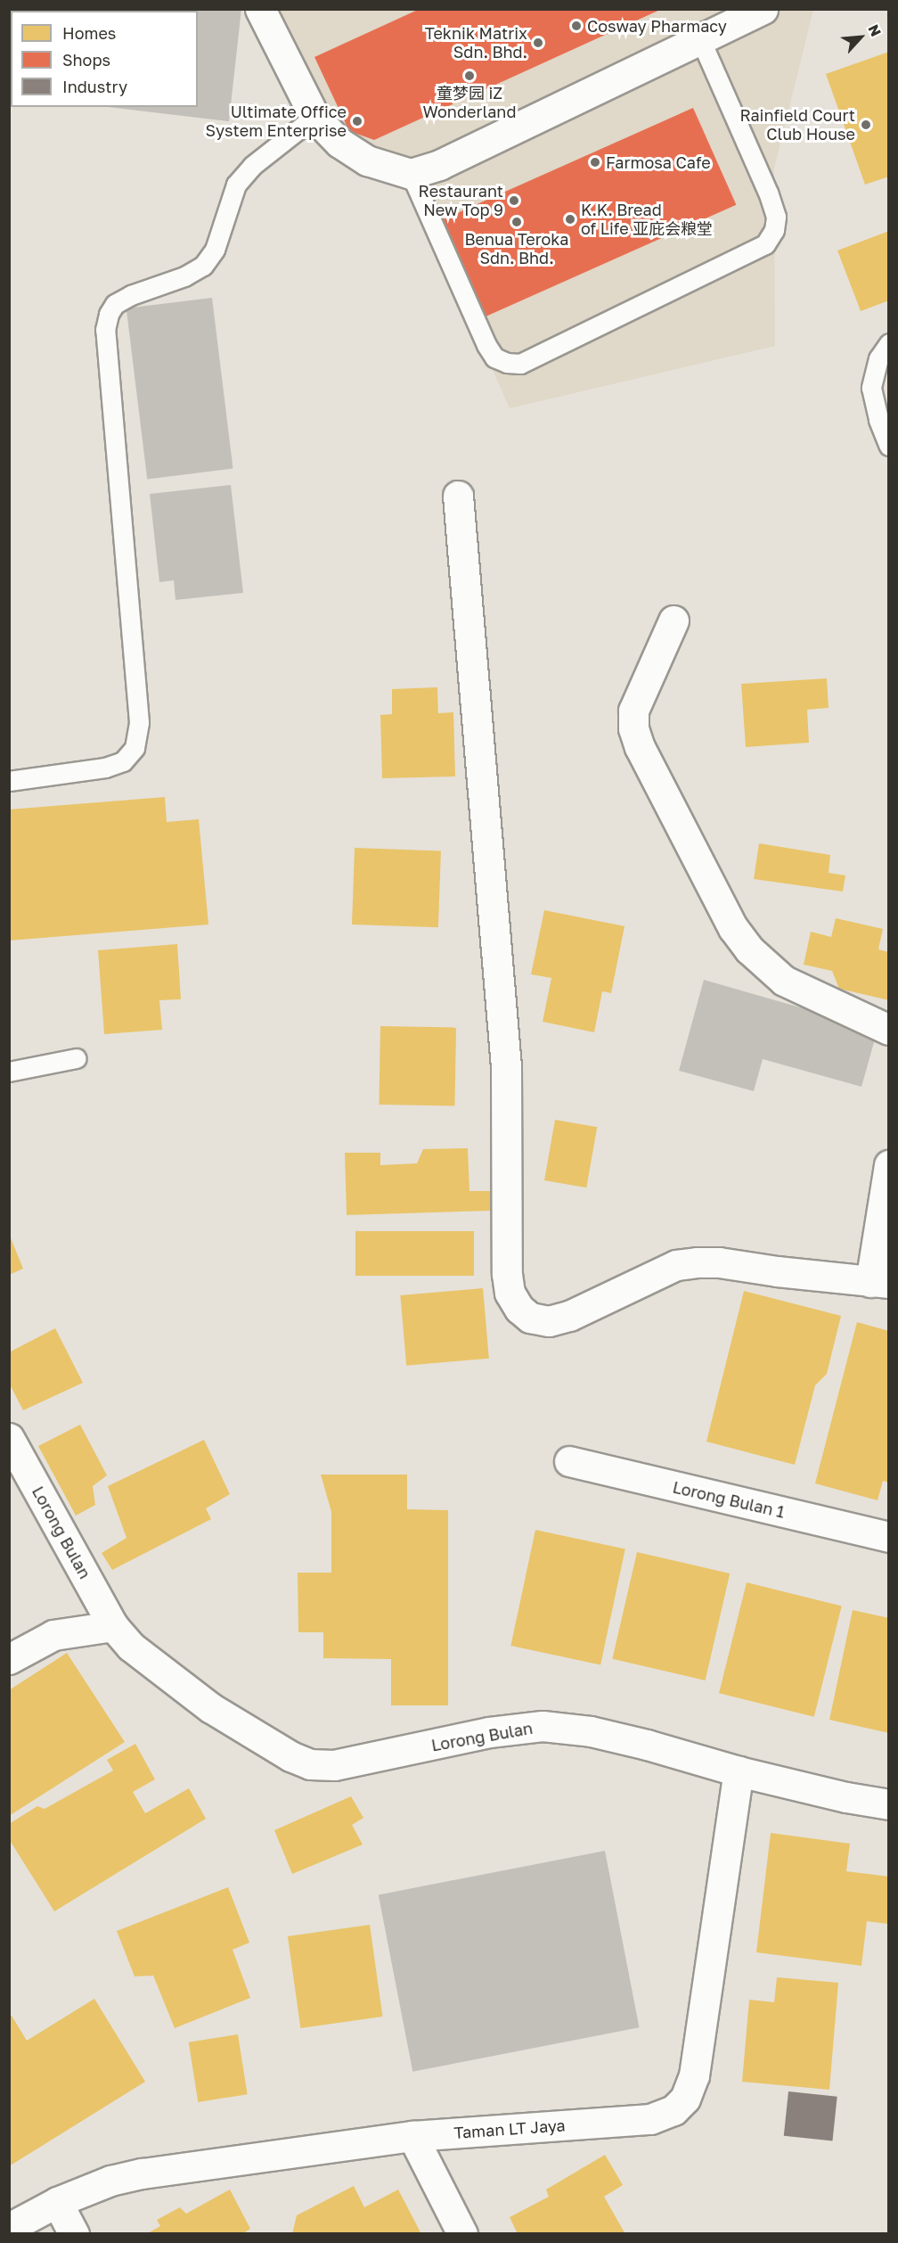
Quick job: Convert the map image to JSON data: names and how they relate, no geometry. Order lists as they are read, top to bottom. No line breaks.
{"streets":{"street":["Lorong Bulan 1","Lorong Bulan","Taman LT Jaya"]},"crossings":[["Lorong Bulan","Taman LT Jaya"]],"places":["Cosway Pharmacy","Teknik Matrix Sdn. Bhd.","童梦园 iZ Wonderland","Ultimate Office System Enterprise","Rainfield Court Club House","Farmosa Cafe","Restaurant New Top 9","K.K. Bread of Life 亚庇会粮堂","Benua Teroka Sdn. Bhd."],"legend":["Homes","Shops","Industry"],"north":"top right"}
